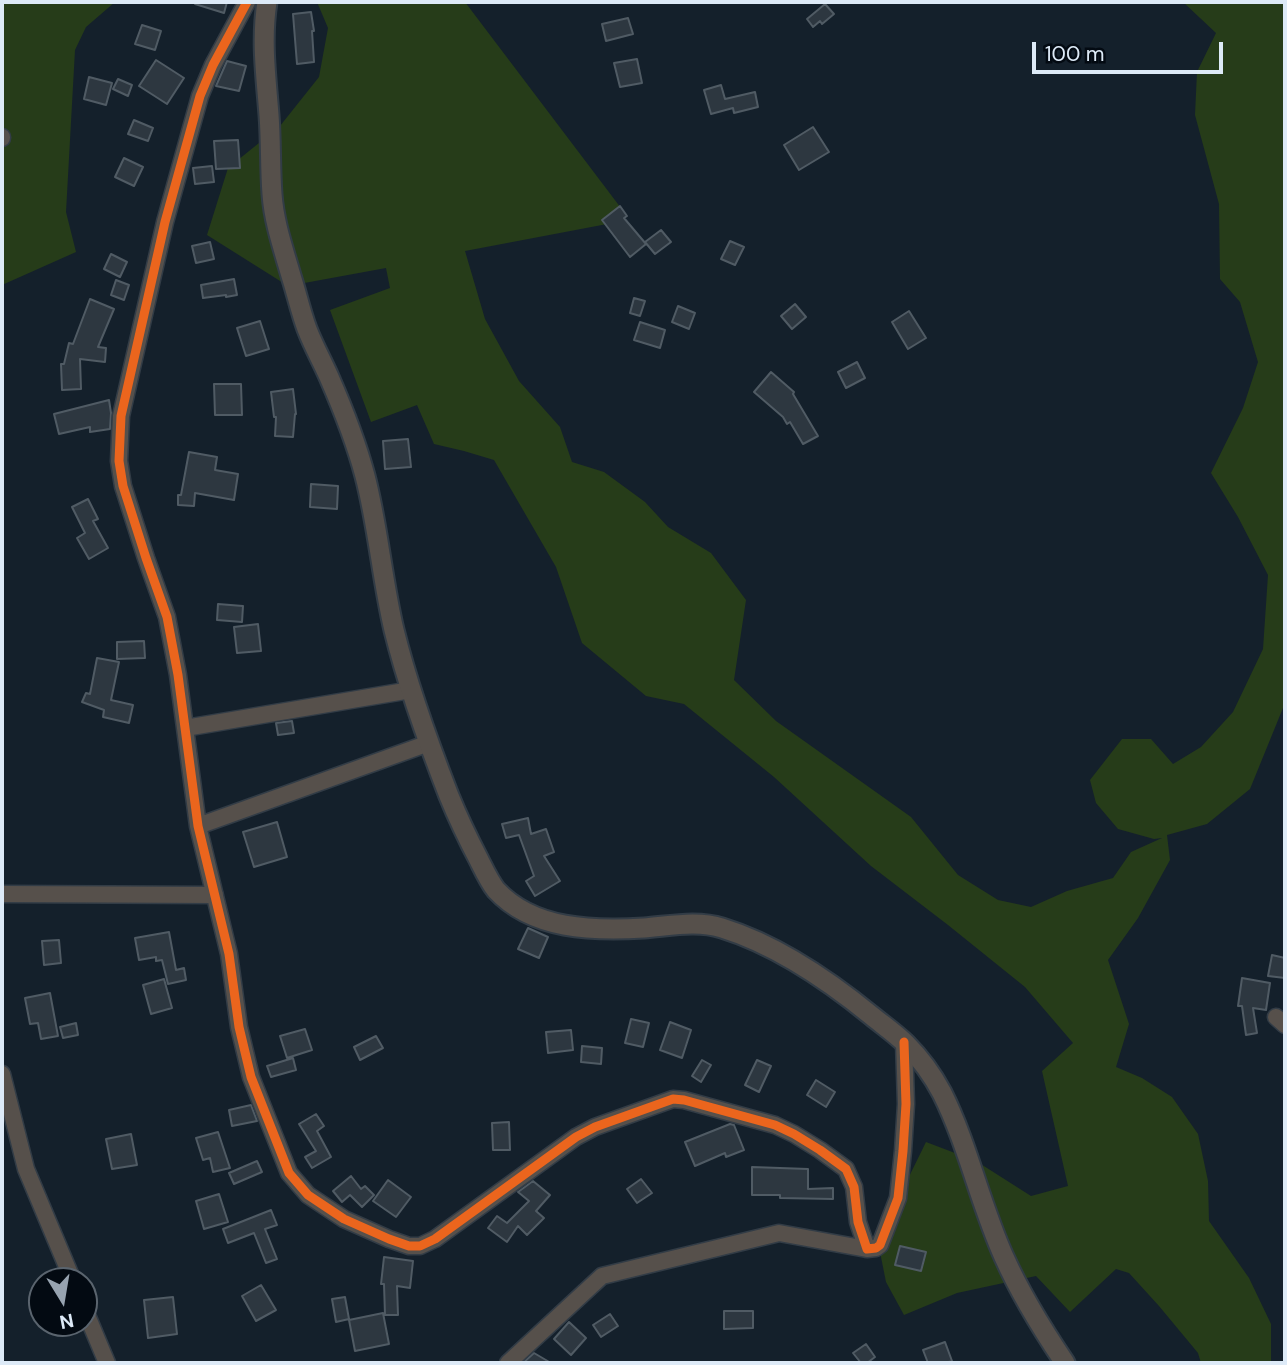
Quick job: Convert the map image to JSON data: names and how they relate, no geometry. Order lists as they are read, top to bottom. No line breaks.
{"scale_bar":"100 m","north":"bottom"}
